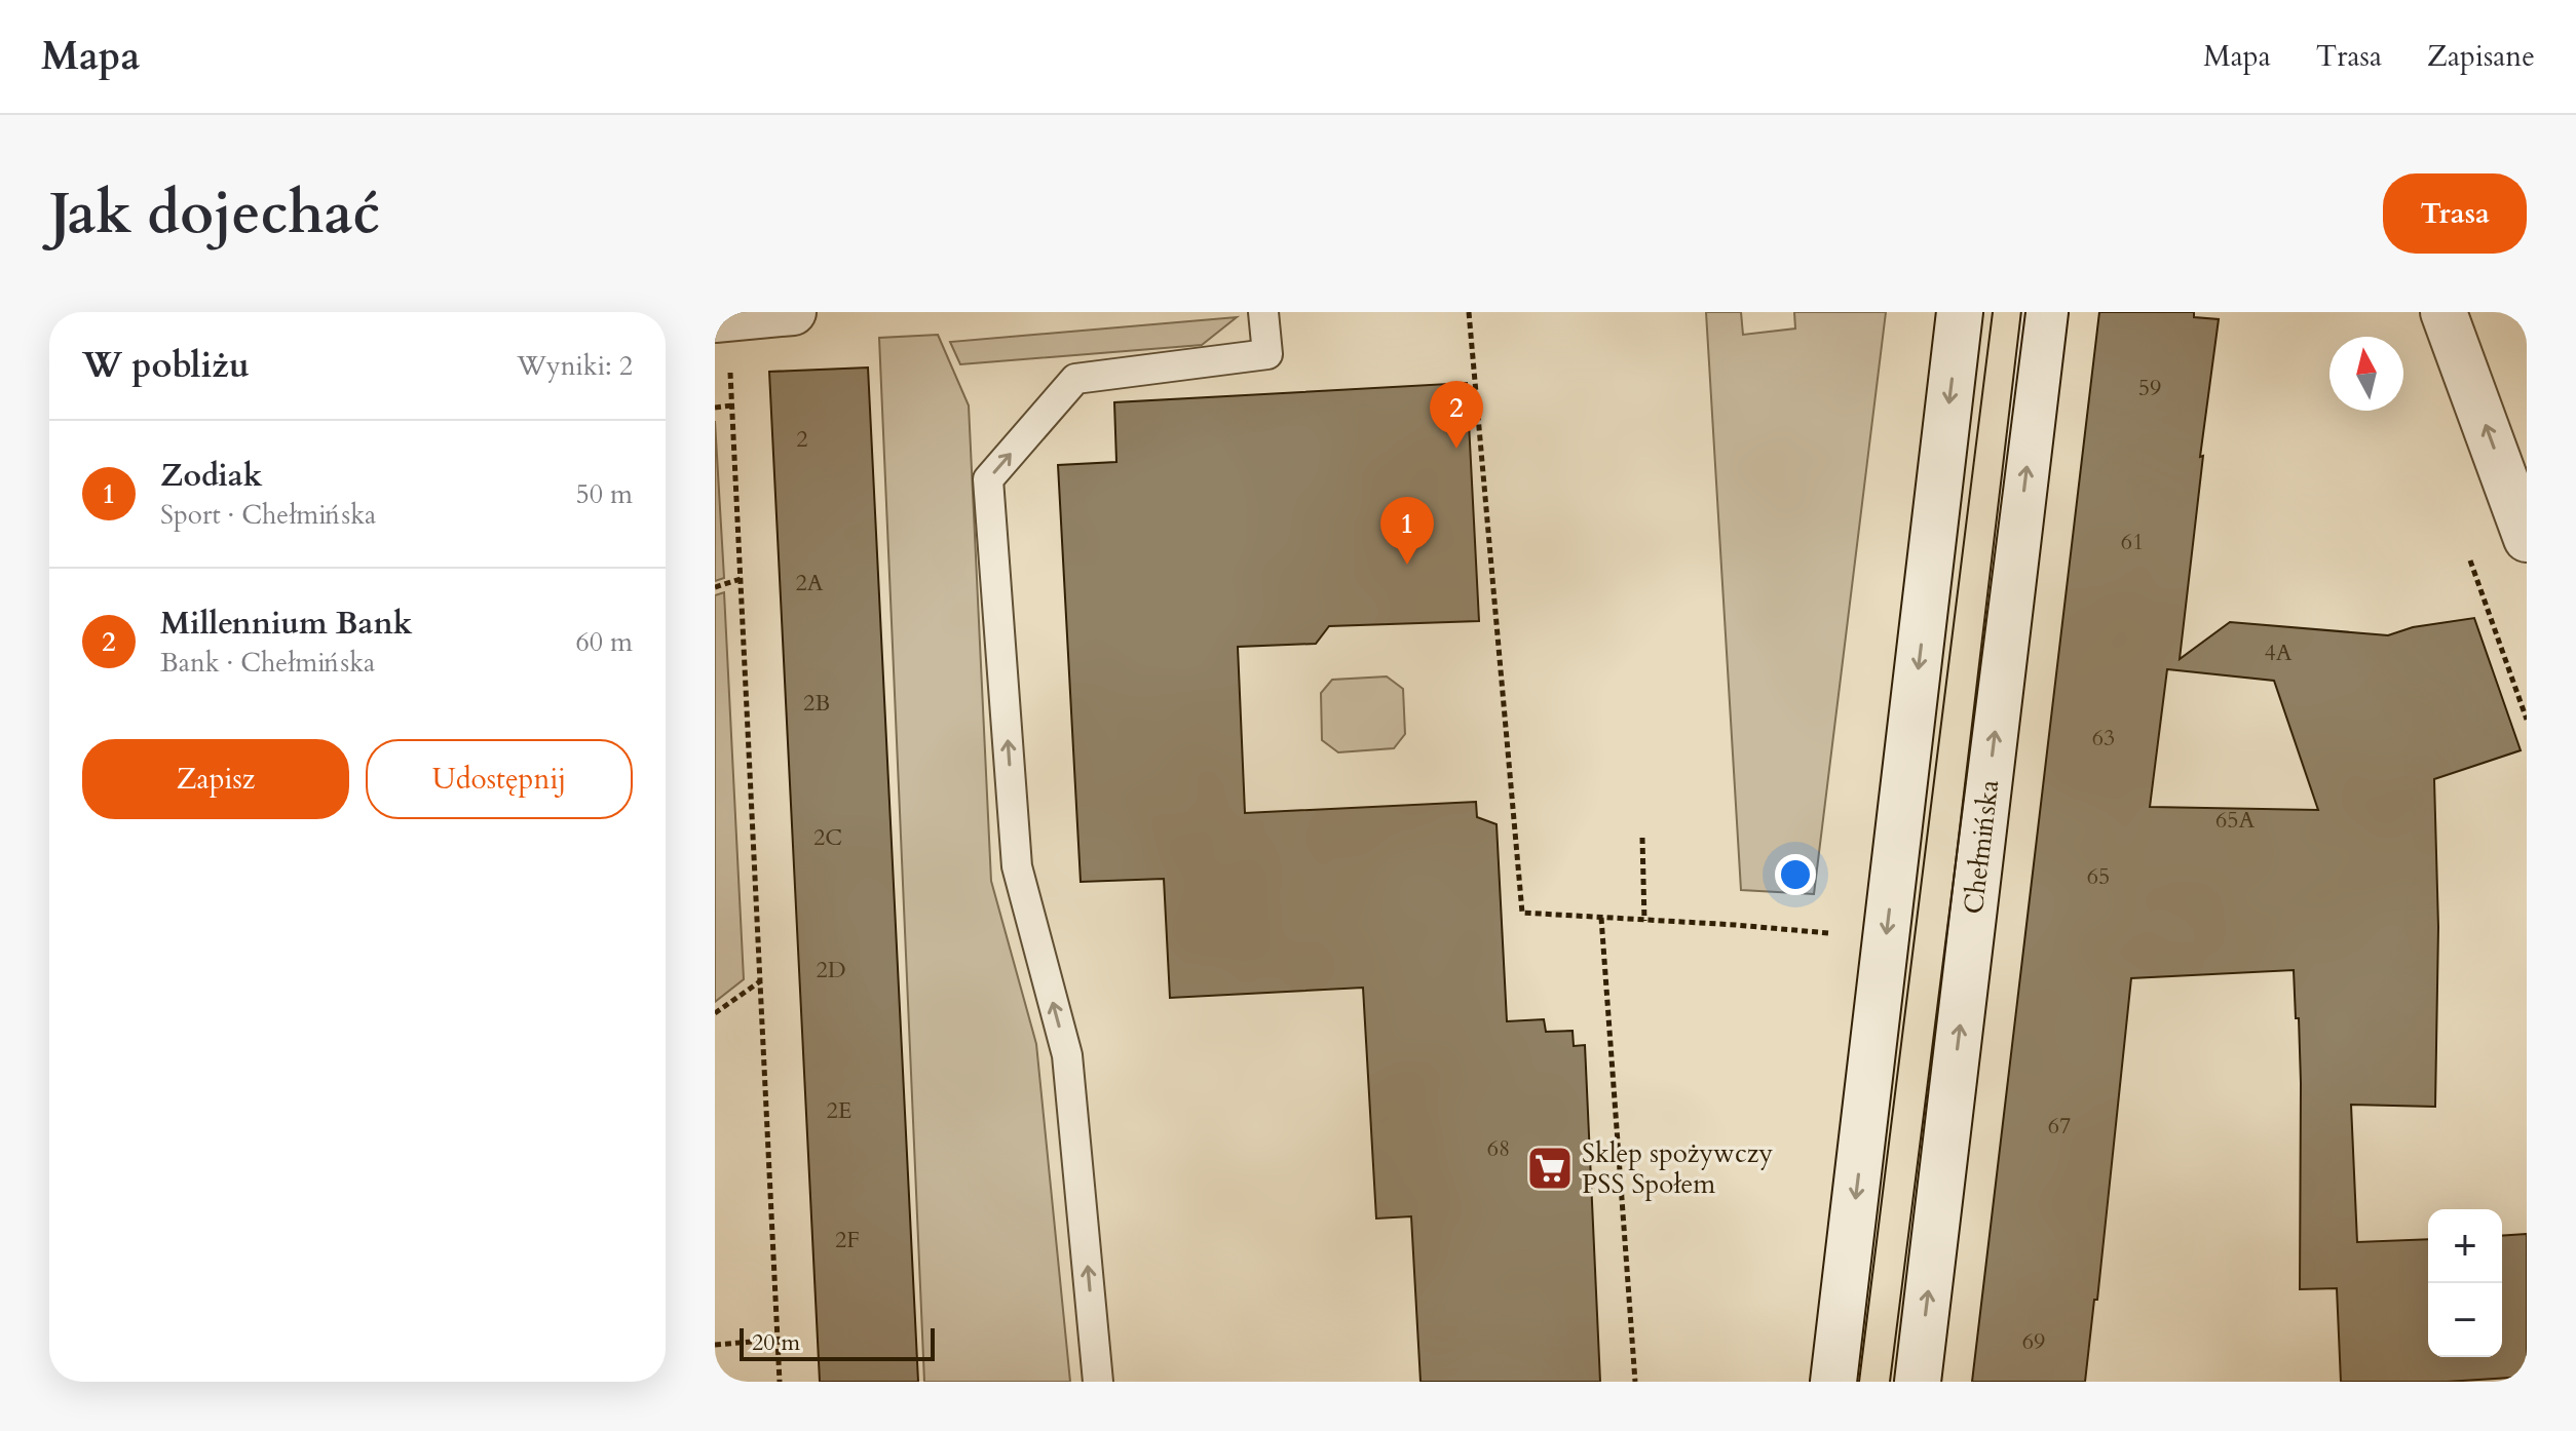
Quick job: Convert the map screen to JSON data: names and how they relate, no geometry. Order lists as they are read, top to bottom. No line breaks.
{"streets":{"main road":["Chełmińska"]},"places":{"supermarket":["Sklep spożywczy PSS Społem"]},"house_numbers":["59","2","61","2A","4A","2B","63","65A","2C","65","2D","2E","67","68","2F","69"],"scale_bar":"20 m","north":"top","page":{"header":"Mapa","nav":["Mapa","Trasa","Zapisane"],"buttons":["Trasa",["Zapisz","Udostępnij"]],"title":"Jak dojechać","heading":["W pobliżu","Wyniki: 2"],"pins":["2","1"],"list":[{"mark":"1","name":"Zodiak","note":"Sport · Chełmińska","value":"50 m"},{"mark":"2","name":"Millennium Bank","note":"Bank · Chełmińska","value":"60 m"}],"map_buttons":["+","−"],"scale":"20 m"}}
